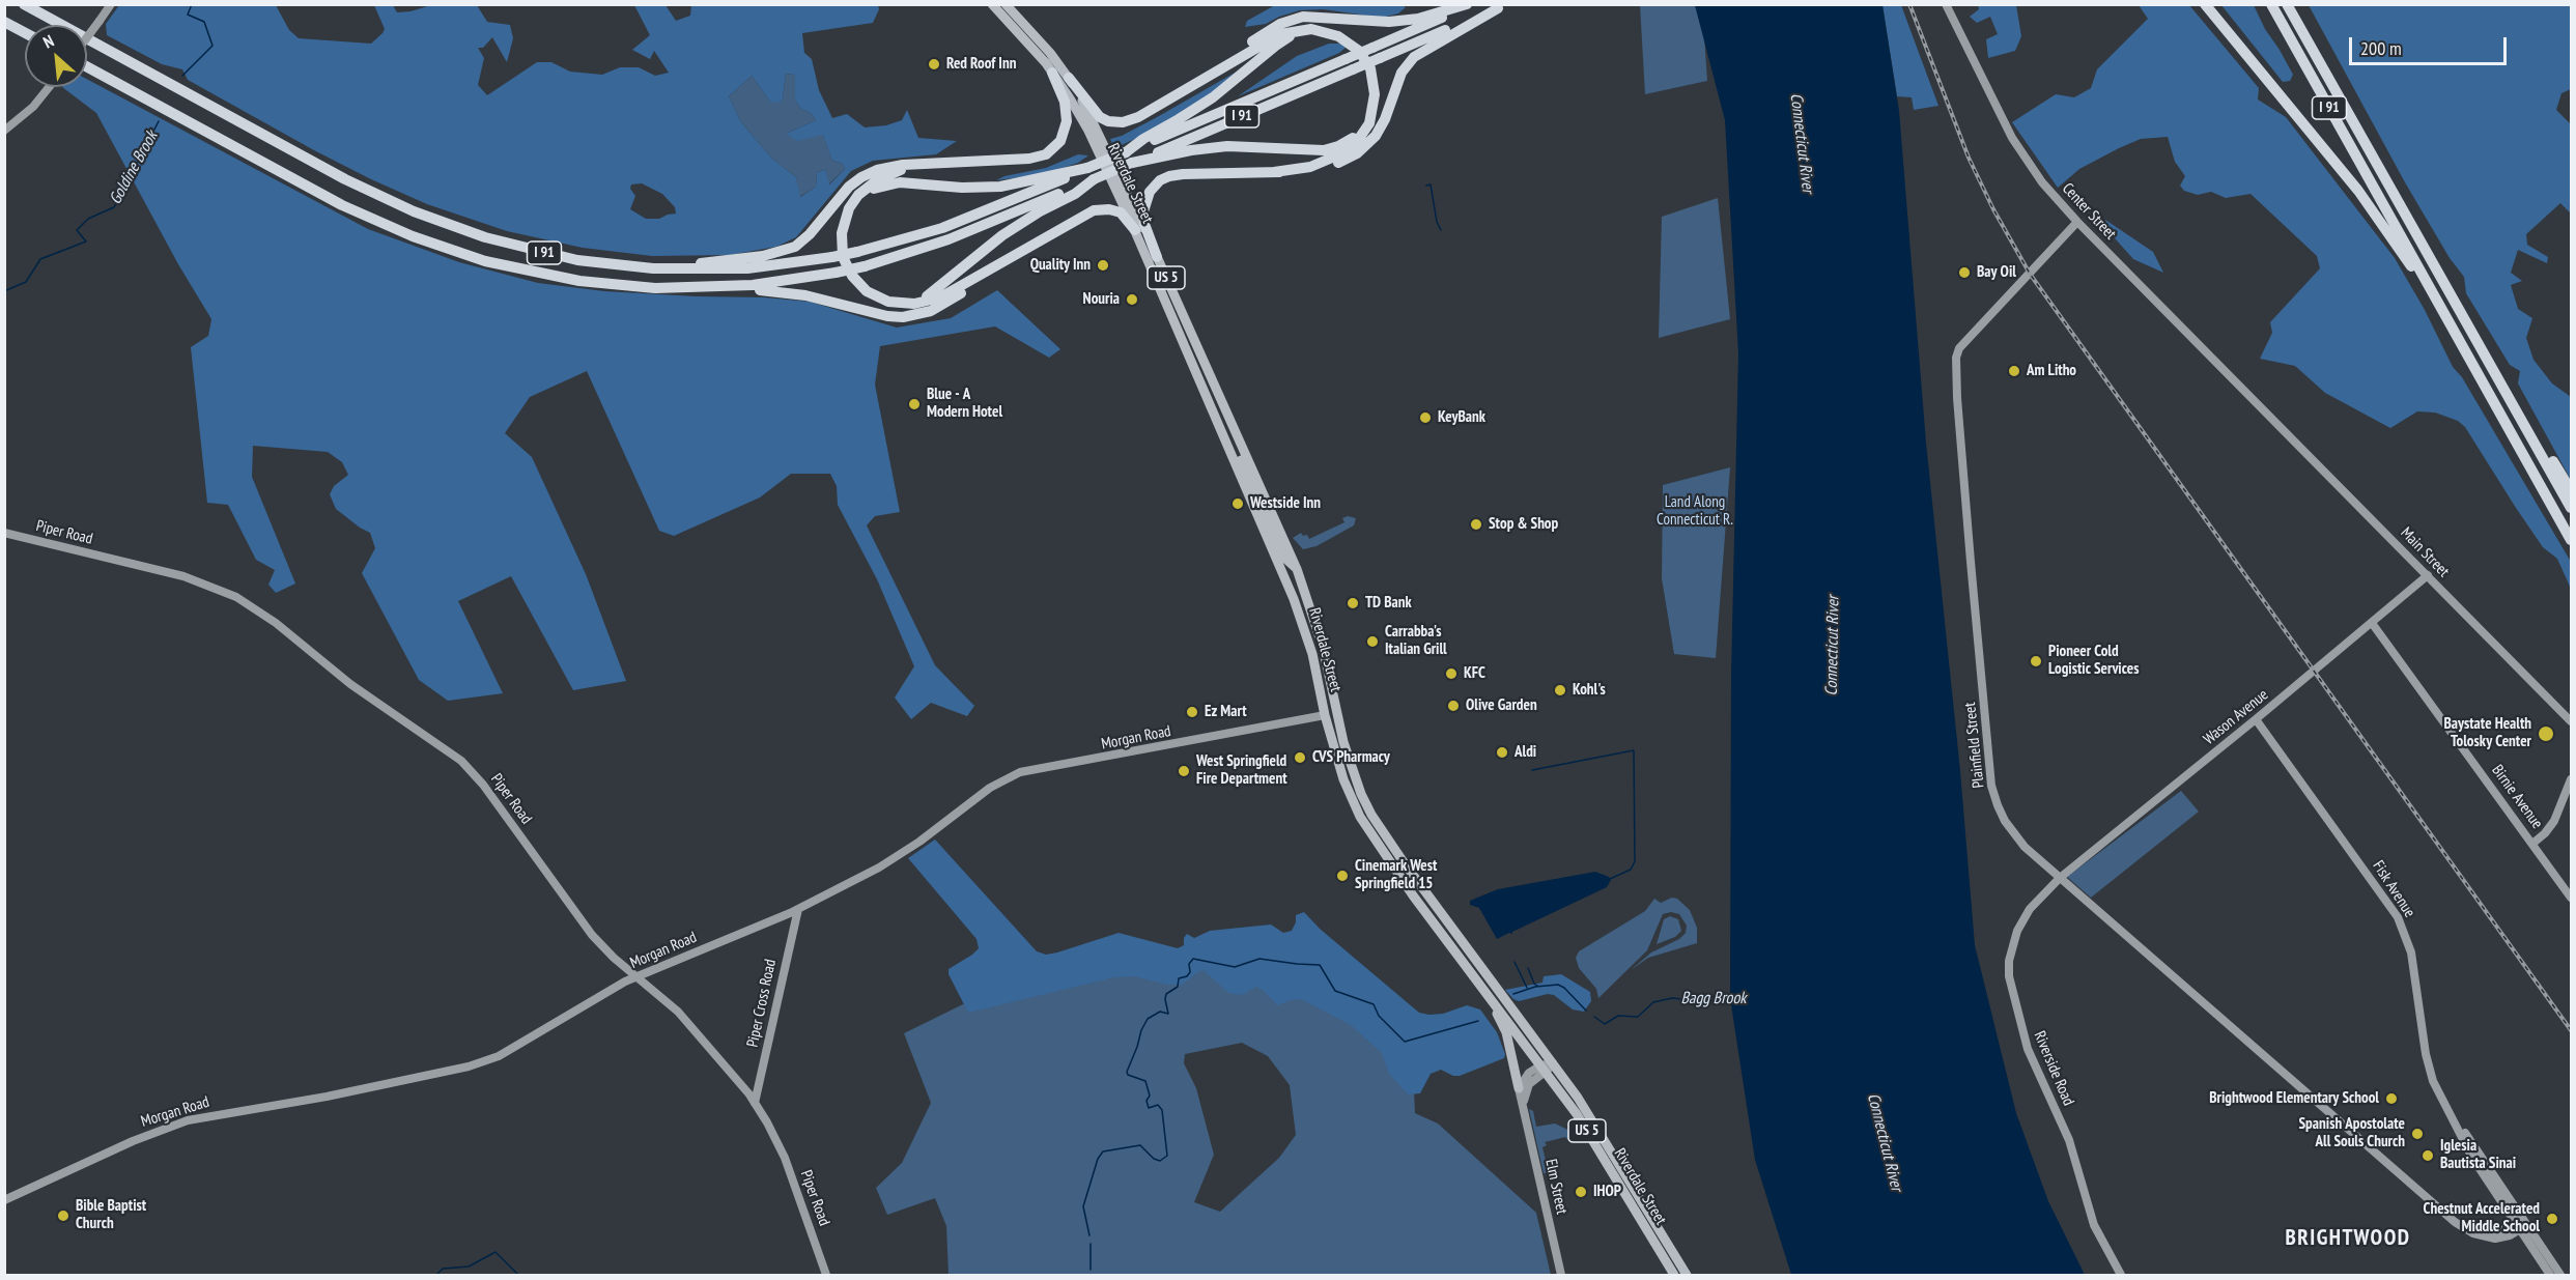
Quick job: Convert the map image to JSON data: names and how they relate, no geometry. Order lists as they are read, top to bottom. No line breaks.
{"streets":{"highway":["I 91"],"main road":["Riverdale Street","US 5"],"street":["Center Street","Piper Road","Main Street","Wason Avenue","Morgan Road","Plainfield Street","Birnie Avenue","Fisk Avenue","Piper Cross Road","Riverside Road","Elm Street"]},"crossings":[["Riverdale Street","Morgan Road"],["Center Street","Main Street"],["Center Street","Plainfield Street"],["Piper Road","Morgan Road"],["Piper Road","Piper Cross Road"],["Main Street","Wason Avenue"],["Wason Avenue","Plainfield Street"],["Wason Avenue","Birnie Avenue"],["Wason Avenue","Fisk Avenue"],["Wason Avenue","Riverside Road"],["Morgan Road","Piper Cross Road"],["Plainfield Street","Fisk Avenue"],["Plainfield Street","Riverside Road"]],"districts":["BRIGHTWOOD"],"water":["Connecticut River","Goldine Brook","Bagg Brook"],"parks":["Land Along Connecticut R."],"places":["Red Roof Inn","Quality Inn","Bay Oil","Nouria","Am Litho","Blue - A Modern Hotel","KeyBank","Westside Inn","Stop & Shop","TD Bank","Carrabba's Italian Grill","Pioneer Cold Logistic Services","KFC","Kohl's","Olive Garden","Ez Mart","Baystate Health Tolosky Center","Aldi","CVS Pharmacy","West Springfield Fire Department","Cinemark West Springfield 15","Brightwood Elementary School","Spanish Apostolate All Souls Church","Iglesia Bautista Sinai","IHOP","Bible Baptist Church","Chestnut Accelerated Middle School"],"scale_bar":"200 m","north":"top left"}
